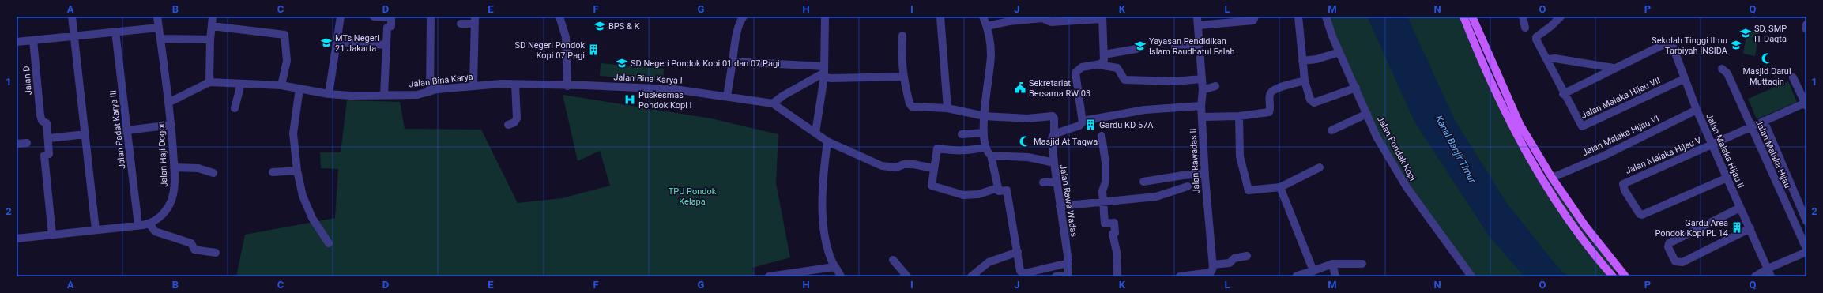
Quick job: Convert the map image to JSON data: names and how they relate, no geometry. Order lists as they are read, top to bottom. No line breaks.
{"streets":{"street":["Jalan Bina Karya I","Jalan D","Jalan Bina Karya","Jalan Malaka Hijau VII","Jalan Padat Karya III","Jalan Malaka Hijau VI","Jalan Pondak Kopi","Jalan Malaka Hijau II","Jalan Haji Dogon","Jalan Malaka Hijau","Jalan Malaka Hijau V","Jalan Rawadas II","Jalan Rawa Wadas"]},"crossings":[["Jalan Bina Karya I","Jalan Bina Karya"],["Jalan Malaka Hijau VII","Jalan Malaka Hijau II"],["Jalan Padat Karya III","Jalan Haji Dogon"],["Jalan Malaka Hijau VI","Jalan Malaka Hijau II"],["Jalan Malaka Hijau II","Jalan Malaka Hijau V"],["Jalan Malaka Hijau","Jalan Malaka Hijau V"]],"water":["Kanal Banjir Timur"],"parks":["TPU Pondok Kelapa"],"places":{"school or university":["BPS & K","SD, SMP IT Daqta","MTs Negeri 21 Jakarta","Sekolah Tinggi Ilmu Tarbiyah INSIDA","Yayasan Pendidikan Islam Raudhatul Falah","SD Negeri Pondok Kopi 01 dan 07 Pagi"],"building":["SD Negeri Pondok Kopi 07 Pagi","Gardu KD 57A","Gardu Area Pondok Kopi PL 14"],"mosque":["Masjid Darul Muttaqin","Masjid At Taqwa"],"public building":["Sekretariat Bersama RW 03"],"hospital":["Puskesmas Pondok Kopi I"]},"grid":{"columns":["A","B","C","D","E","F","G","H","I","J","K","L","M","N","O","P","Q"],"rows":["1","2"]}}
